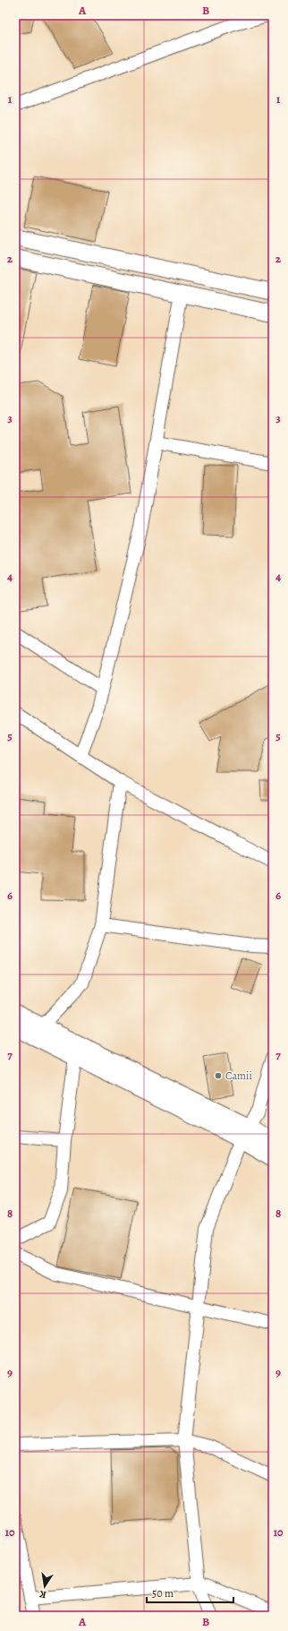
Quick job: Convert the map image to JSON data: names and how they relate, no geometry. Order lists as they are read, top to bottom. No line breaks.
{"places":["Camii"],"scale_bar":"50 m","north":"bottom","grid":{"columns":["A","B"],"rows":["1","2","3","4","5","6","7","8","9","10"]}}
